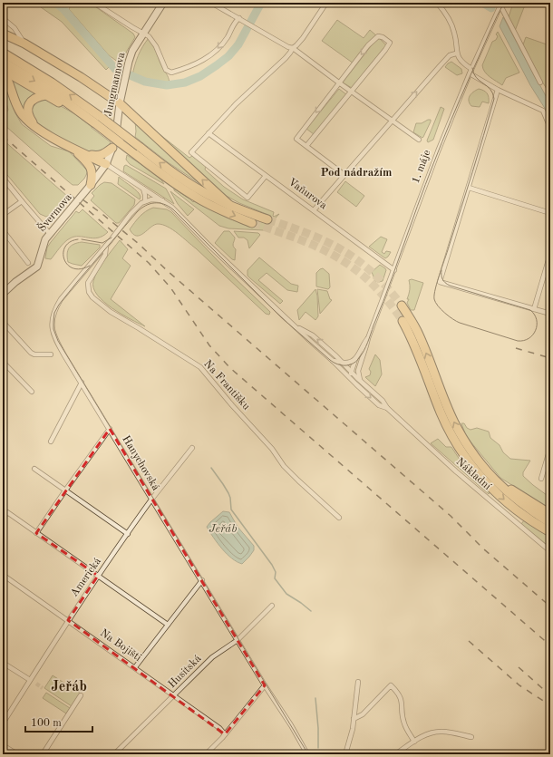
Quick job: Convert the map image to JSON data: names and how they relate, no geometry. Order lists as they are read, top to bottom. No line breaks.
{"streets":{"street":["Jungmannova","1. máje","Vaňurova","Švermova","Na Františku","Hanychovská","Nákladní","Americká","Na Bojišti","Husitská"]},"crossings":[["Jungmannova","Švermova"],["1. máje","Vaňurova"],["1. máje","Nákladní"],["Na Františku","Hanychovská"],["Hanychovská","Americká"],["Hanychovská","Husitská"],["Americká","Na Bojišti"],["Na Bojišti","Husitská"]],"districts":["Pod nádražím","Jeřáb"],"water":["Jeřáb"],"scale_bar":"100 m"}
